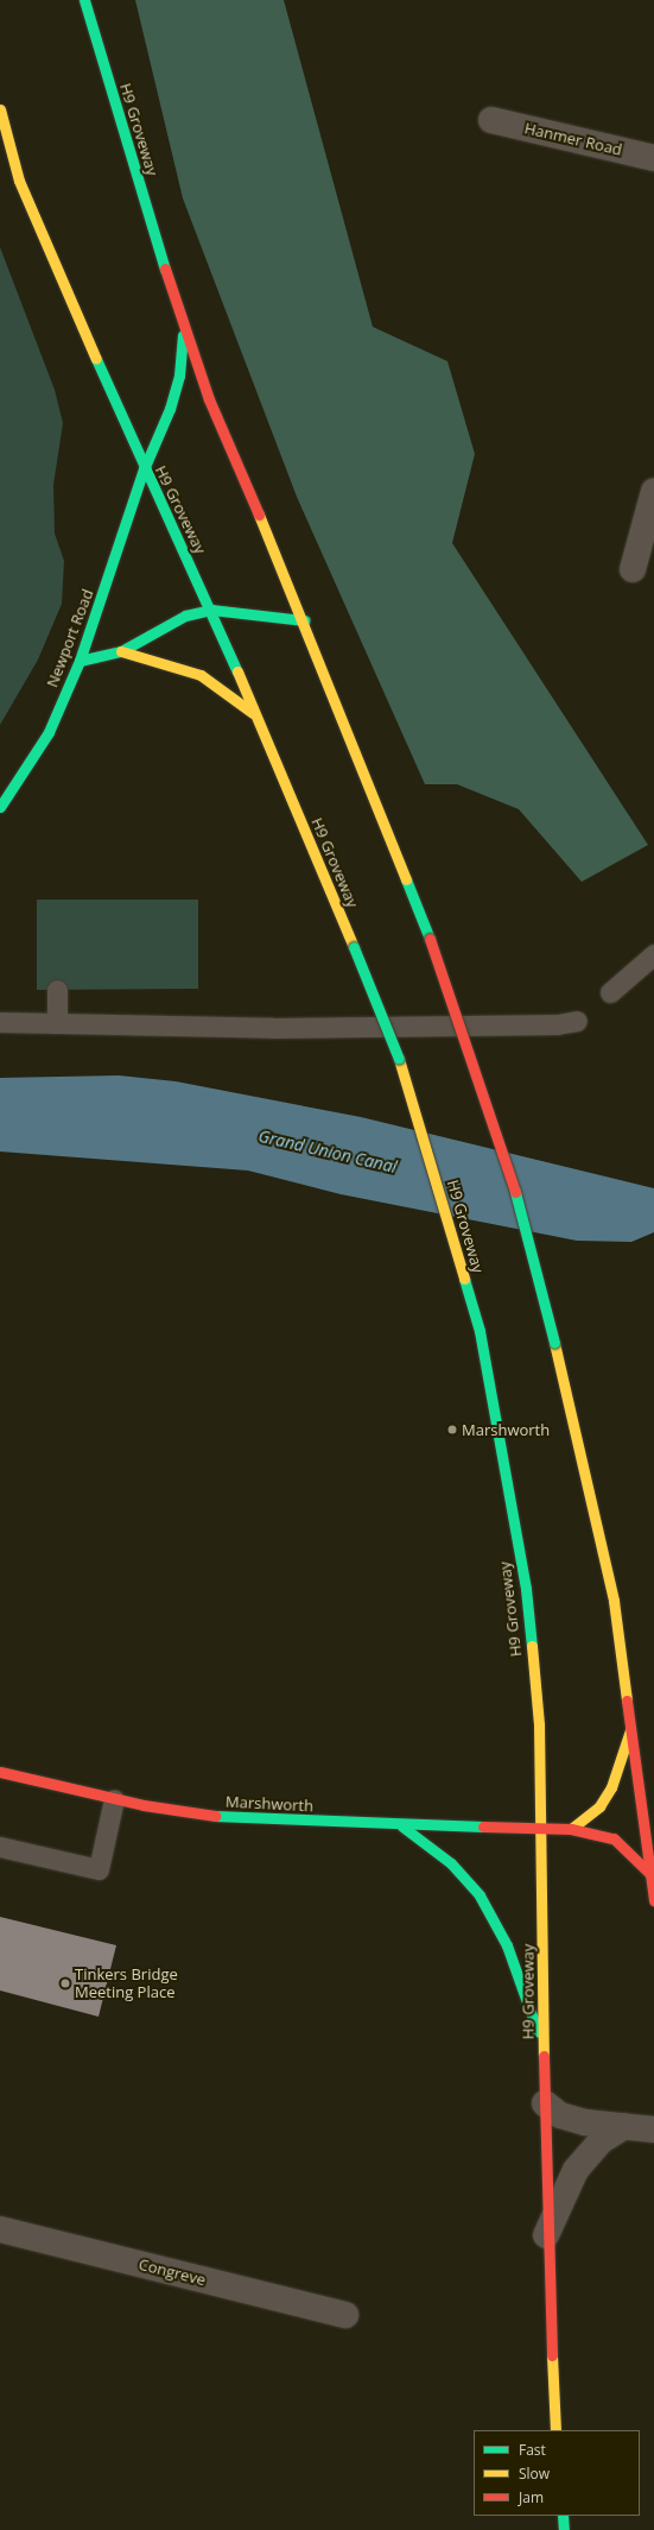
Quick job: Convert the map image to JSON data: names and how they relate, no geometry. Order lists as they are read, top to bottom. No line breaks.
{"streets":{"street":["H9 Groveway","Hanmer Road","Newport Road","Marshworth","Congreve"]},"crossings":[["H9 Groveway","Newport Road"],["H9 Groveway","Marshworth"]],"water":["Grand Union Canal"],"places":["Marshworth","Tinkers Bridge Meeting Place"],"legend":["Fast","Slow","Jam"]}
